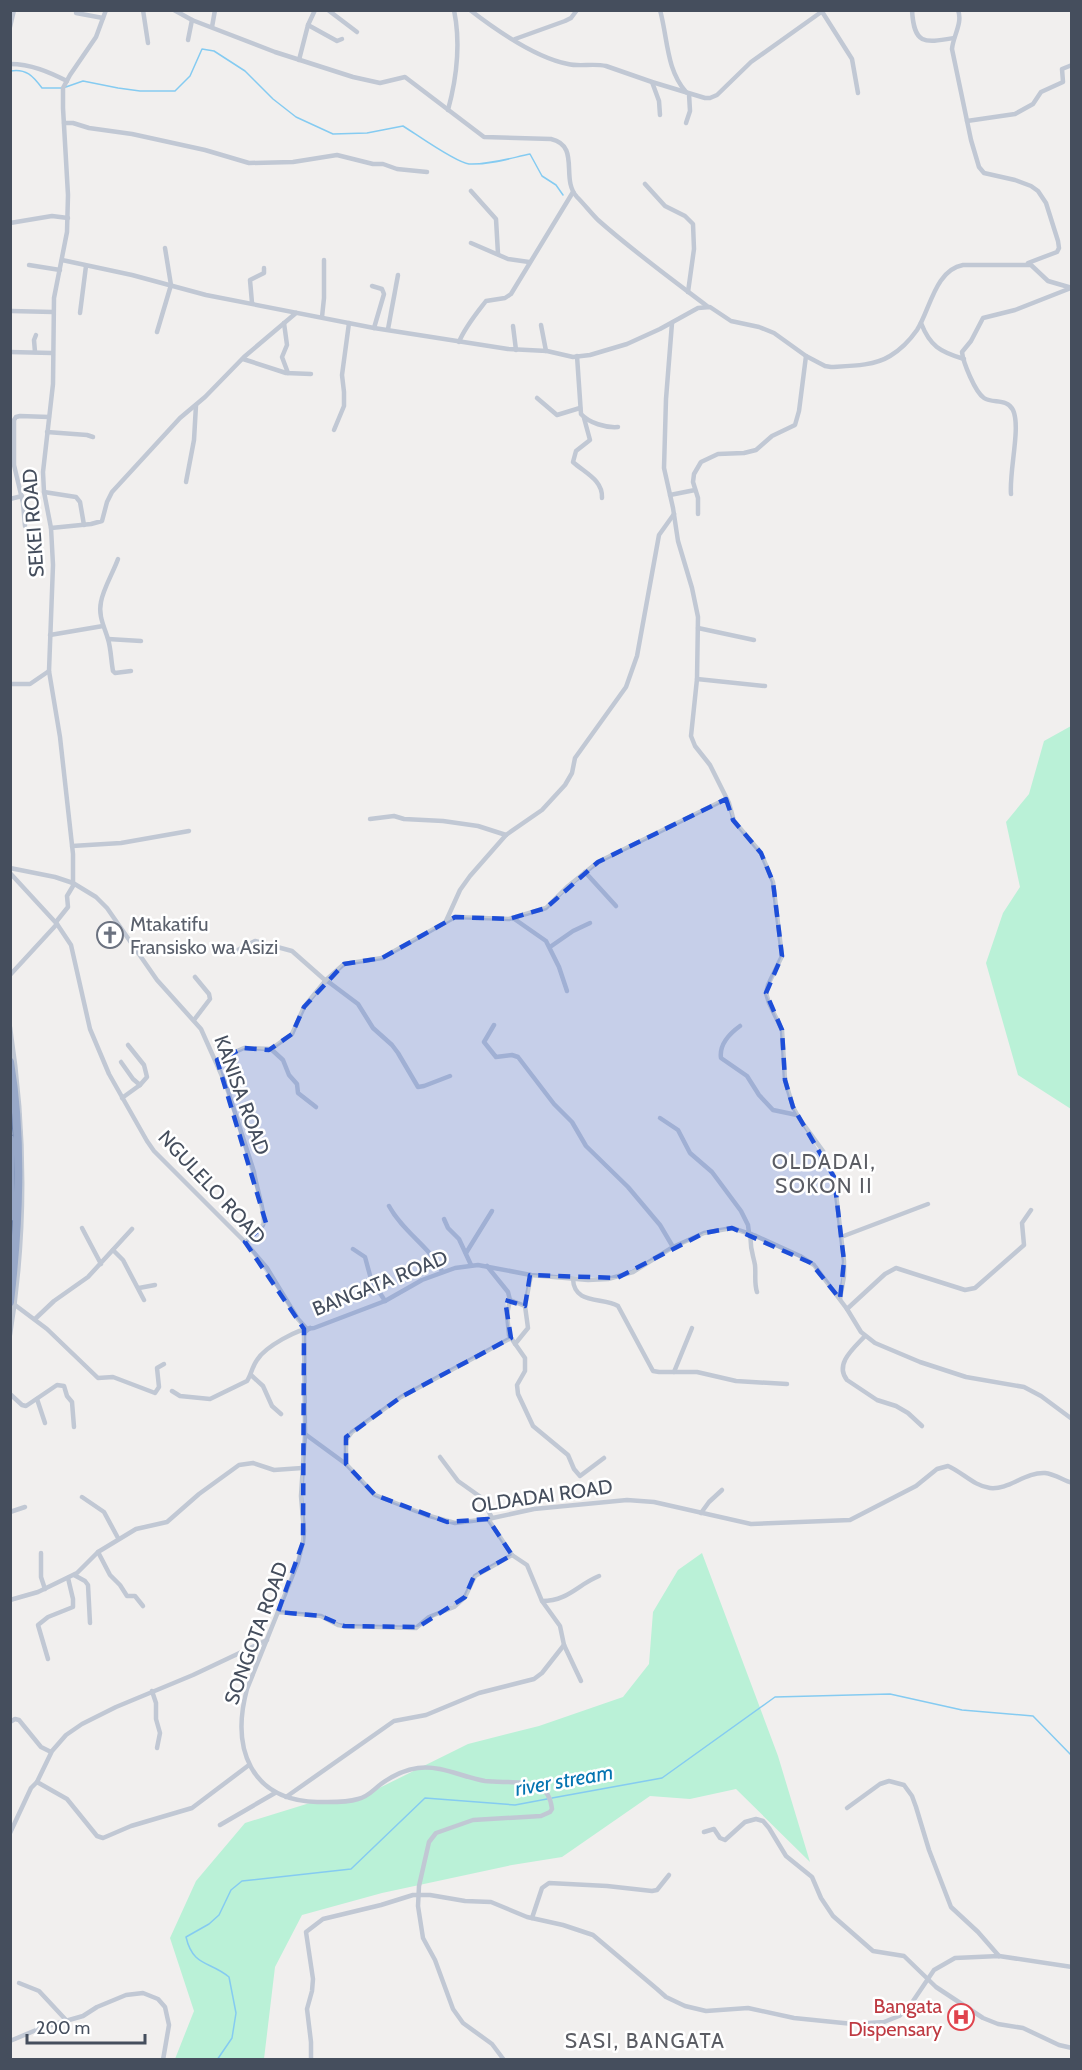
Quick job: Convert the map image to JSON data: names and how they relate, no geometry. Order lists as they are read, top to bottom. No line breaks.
{"streets":{"street":["SEKEI ROAD","KANISA ROAD","NGULELO ROAD","BANGATA ROAD","OLDADAI ROAD","SONGOTA ROAD"]},"crossings":[["SEKEI ROAD","KANISA ROAD"],["SEKEI ROAD","NGULELO ROAD"],["KANISA ROAD","NGULELO ROAD"],["NGULELO ROAD","BANGATA ROAD"],["NGULELO ROAD","SONGOTA ROAD"],["BANGATA ROAD","SONGOTA ROAD"],["OLDADAI ROAD","SONGOTA ROAD"]],"districts":["OLDADAI, SOKON II","SASI, BANGATA"],"water":["river stream"],"places":{"church":["Mtakatifu Fransisko wa Asizi"],"hospital":["Bangata Dispensary"]},"scale_bar":"200 m"}
